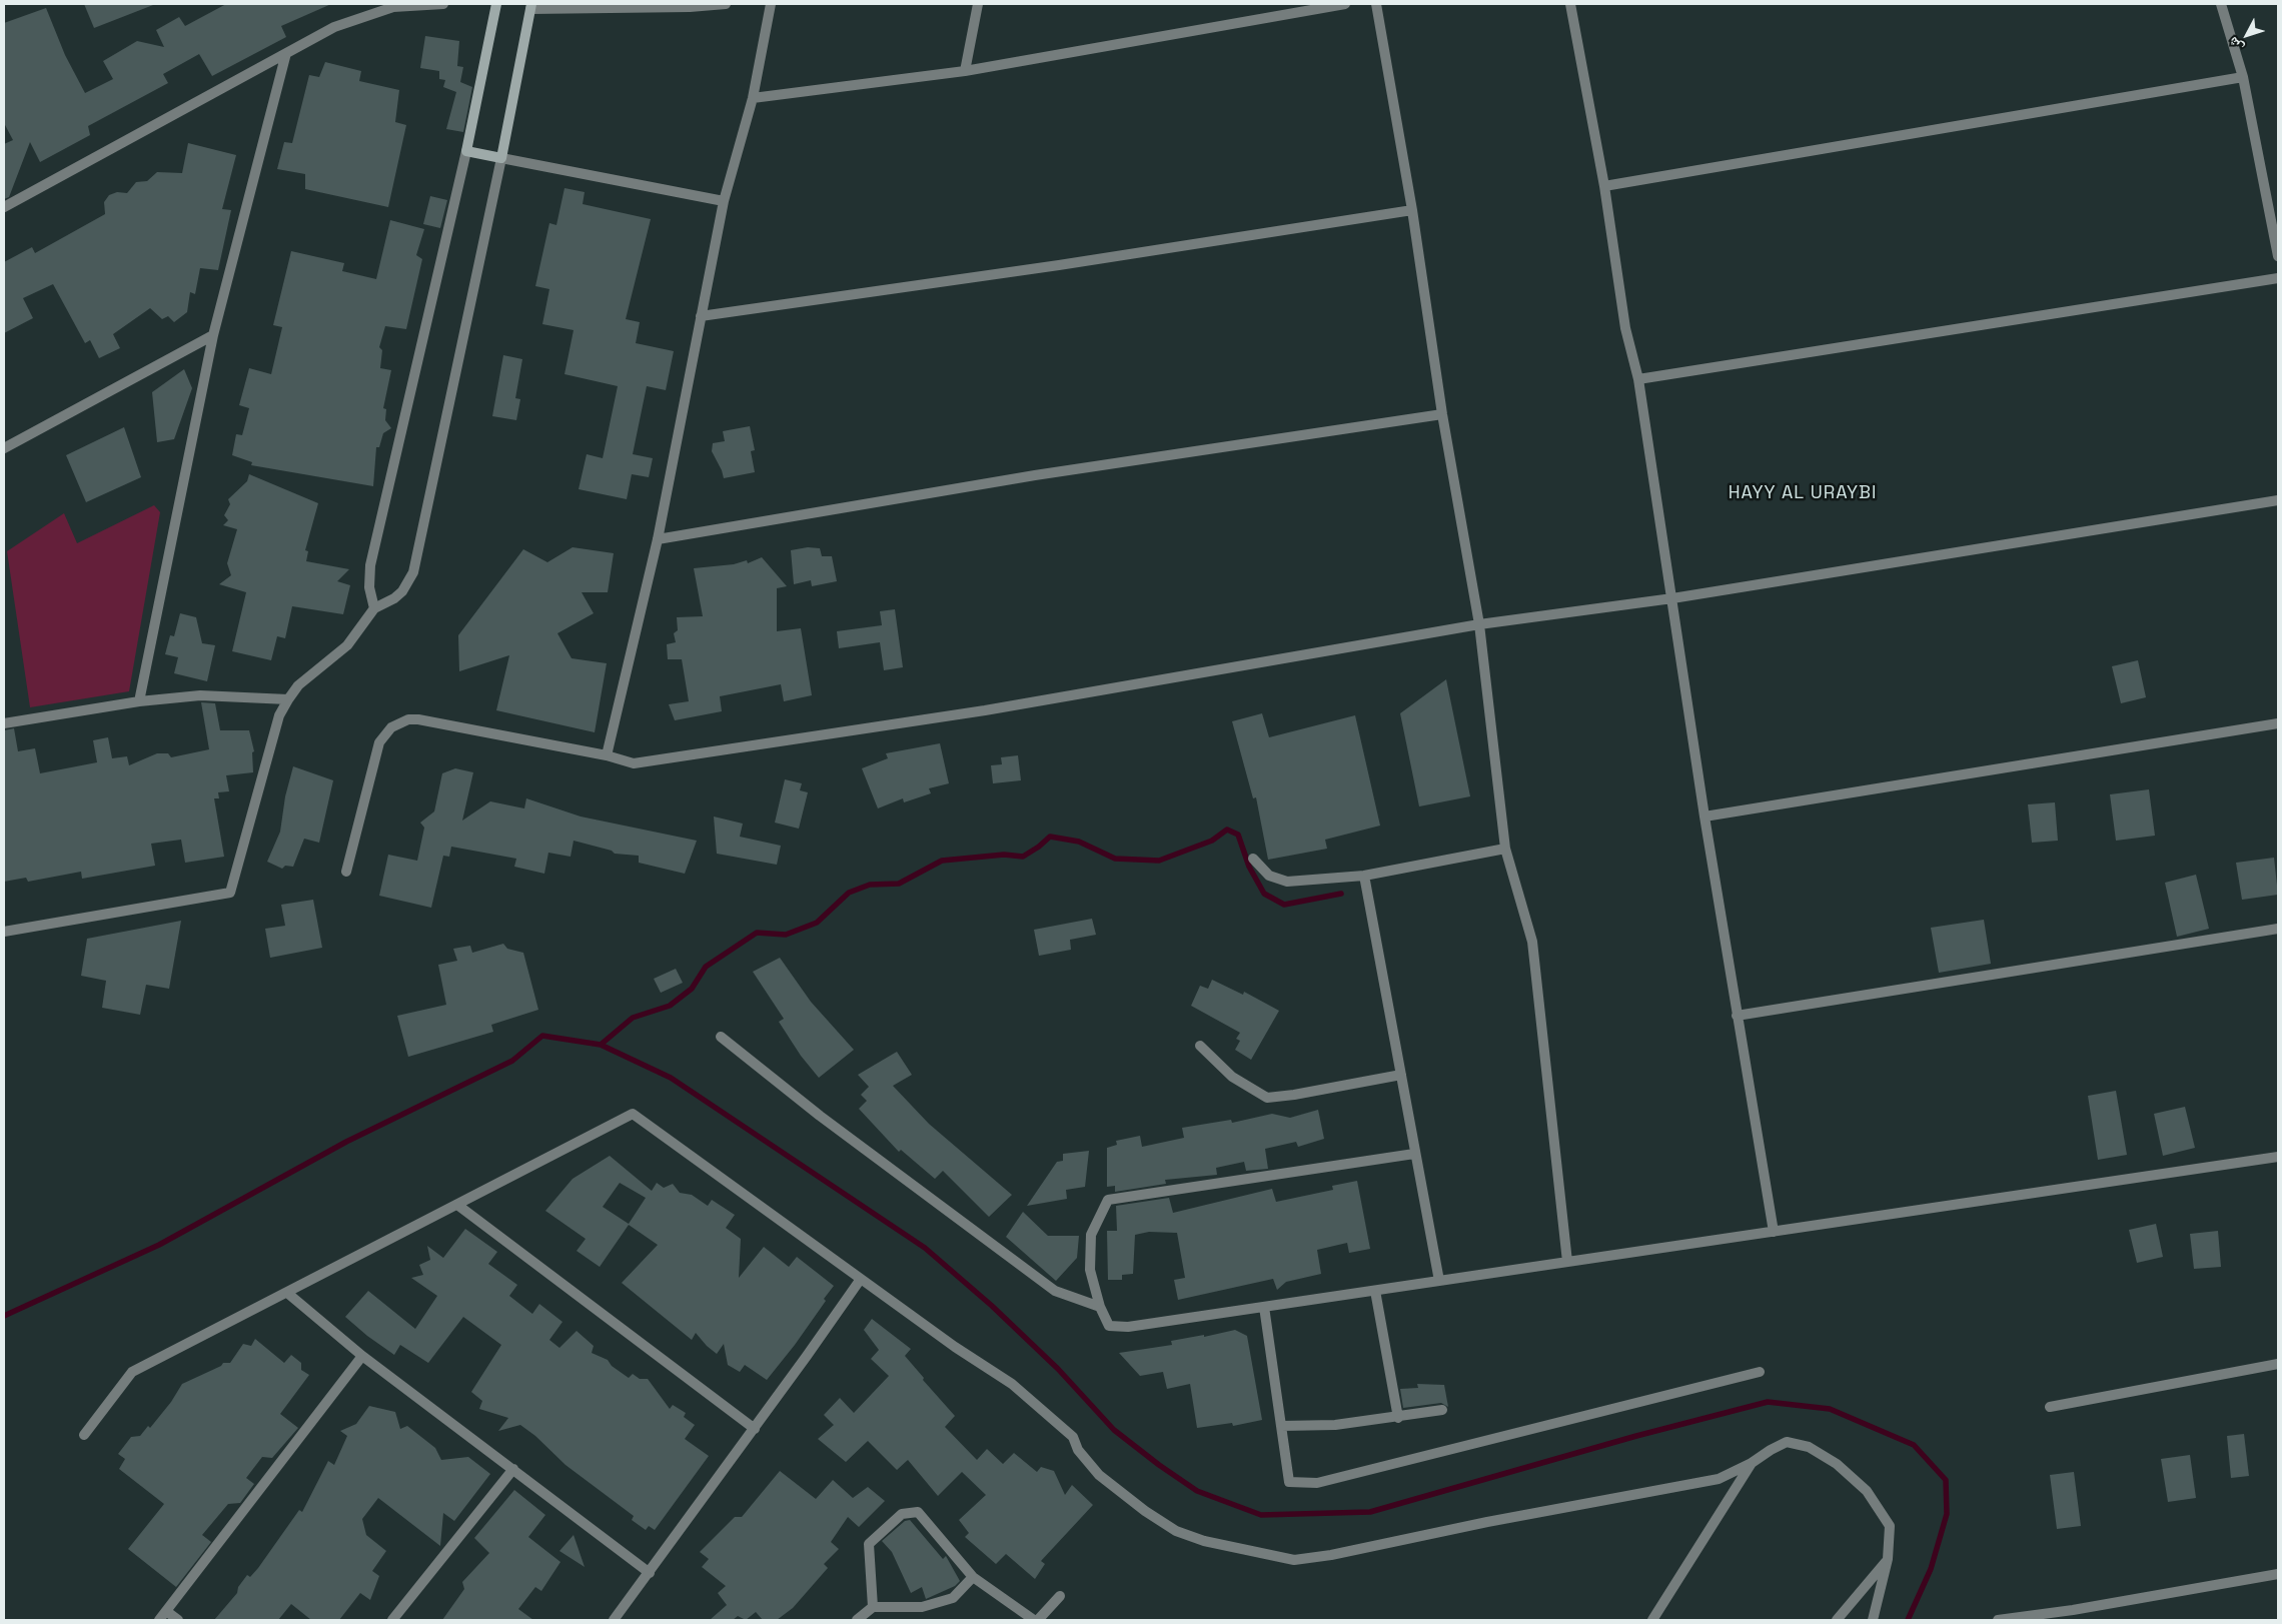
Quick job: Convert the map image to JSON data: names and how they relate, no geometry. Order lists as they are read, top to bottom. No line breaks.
{"districts":["HAYY AL URAYBI"],"north":"bottom left"}
